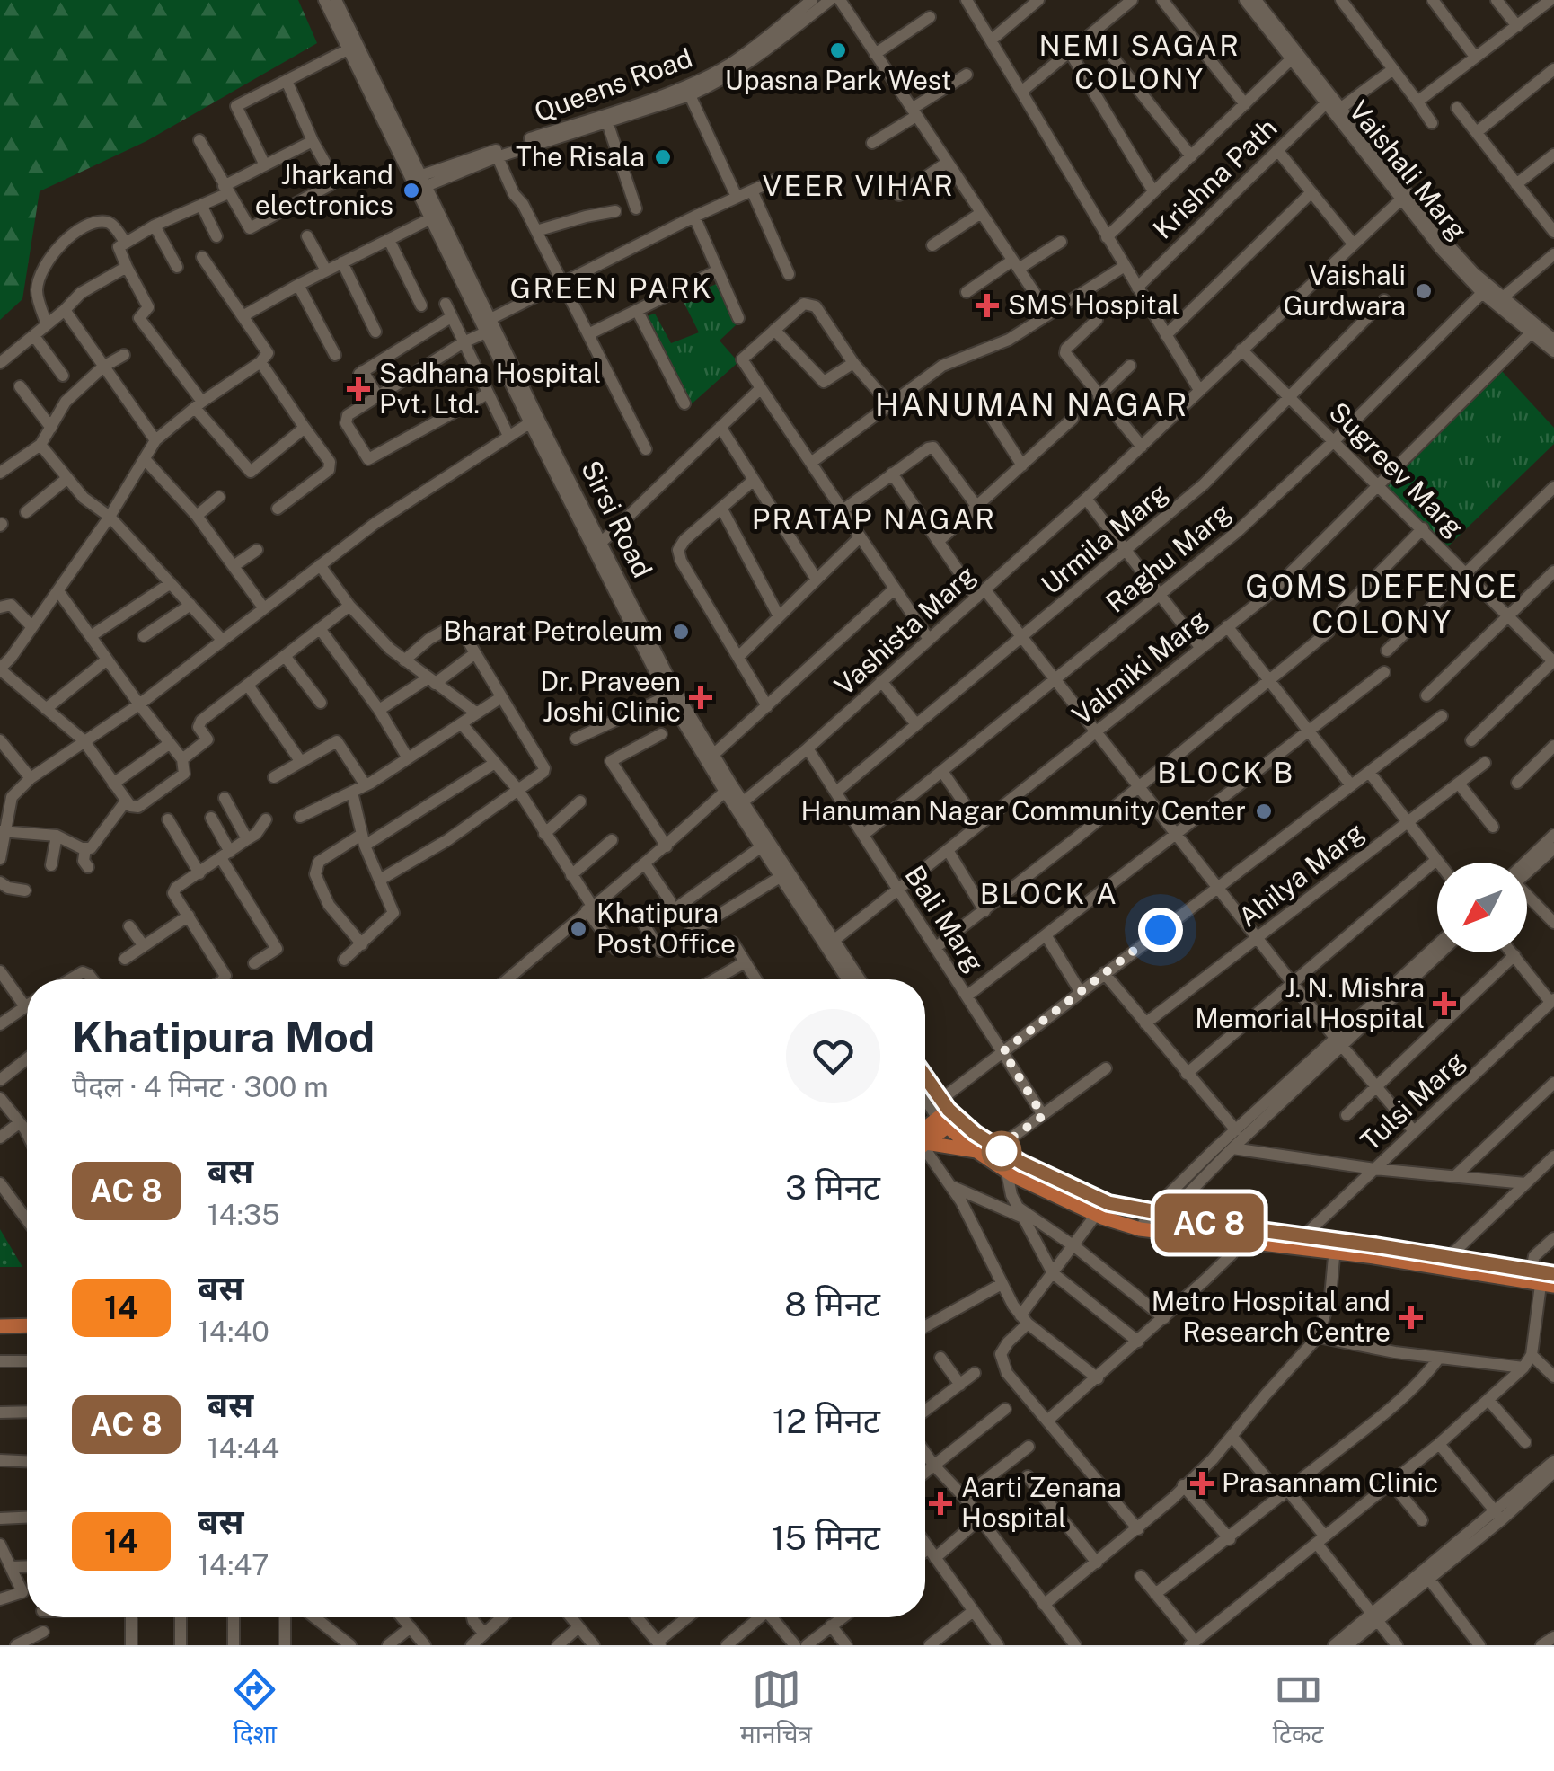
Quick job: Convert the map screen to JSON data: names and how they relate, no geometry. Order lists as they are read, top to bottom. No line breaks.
{"streets":{"street":["Queens Road","Vaishali Marg","Krishna Path","Sugreev Marg","Sirsi Road","Urmila Marg","Raghu Marg","Vashista Marg","Valmiki Marg","Ahilya Marg","Bali Marg","Tulsi Marg"]},"crossings":[["Queens Road","Sirsi Road"],["Vaishali Marg","Krishna Path"],["Vaishali Marg","Raghu Marg"],["Vaishali Marg","Vashista Marg"],["Vaishali Marg","Valmiki Marg"],["Sugreev Marg","Urmila Marg"],["Sugreev Marg","Raghu Marg"],["Sugreev Marg","Vashista Marg"],["Sugreev Marg","Valmiki Marg"],["Sirsi Road","Vashista Marg"],["Sirsi Road","Valmiki Marg"],["Urmila Marg","Bali Marg"],["Raghu Marg","Bali Marg"],["Vashista Marg","Bali Marg"],["Valmiki Marg","Bali Marg"]],"districts":["NEMI SAGAR COLONY","VEER VIHAR","GREEN PARK","HANUMAN NAGAR","PRATAP NAGAR","GOMS DEFENCE COLONY","BLOCK B","BLOCK A"],"places":{"other":["Upasna Park West","The Risala","Jharkand electronics","Vaishali Gurdwara","Bharat Petroleum","Hanuman Nagar Community Center","Khatipura Post Office"],"health":["SMS Hospital","Sadhana Hospital Pvt. Ltd.","Dr. Praveen Joshi Clinic","J. N. Mishra Memorial Hospital","Metro Hospital and Research Centre","Prasannam Clinic","Aarti Zenana Hospital"]},"north":"bottom left","page":{"on_map":"AC 8","heading":["Khatipura Mod","पैदल · 4 मिनट · 300 m"],"list":[{"mark":"AC 8","name":"बस","note":"14:35","value":"3 मिनट"},{"mark":"14","name":"बस","note":"14:40","value":"8 मिनट"},{"mark":"AC 8","name":"बस","note":"14:44","value":"12 मिनट"},{"mark":"14","name":"बस","note":"14:47","value":"15 मिनट"}],"tabs":["दिशा","मानचित्र","टिकट"]}}
